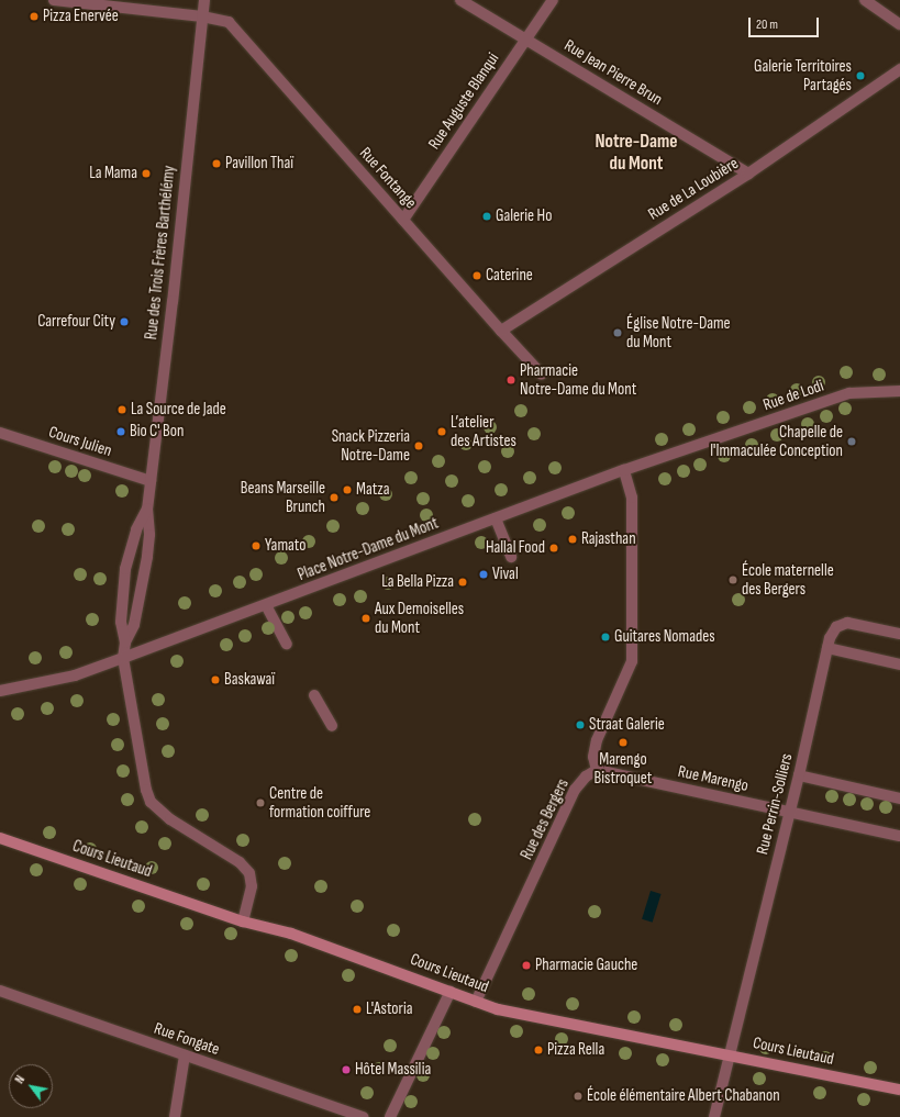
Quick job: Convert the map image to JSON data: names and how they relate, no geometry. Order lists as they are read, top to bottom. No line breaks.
{"streets":{"main road":["Cours Lieutaud"],"street":["Rue Jean Pierre Brun","Rue Auguste Blanqui","Rue Fontange","Rue de La Loubière","Rue des Trois Frères Barthélémy","Rue de Lodi","Cours Julien","Place Notre-Dame du Mont","Rue Marengo","Rue Perrin-Solliers","Rue des Bergers","Rue Fongate"]},"crossings":[["Rue Jean Pierre Brun","Rue Auguste Blanqui"],["Rue Jean Pierre Brun","Rue de La Loubière"],["Rue Auguste Blanqui","Rue Fontange"],["Rue Fontange","Rue de La Loubière"],["Rue Fontange","Rue des Trois Frères Barthélémy"],["Rue des Trois Frères Barthélémy","Cours Julien"],["Rue de Lodi","Place Notre-Dame du Mont"],["Rue Marengo","Rue Perrin-Solliers"],["Rue Marengo","Rue des Bergers"],["Rue Perrin-Solliers","Cours Lieutaud"],["Rue des Bergers","Cours Lieutaud"]],"districts":["Notre-Dame du Mont"],"places":["Pizza Enervée","Galerie Territoires Partagés","Pavillon Thaï","La Mama","Galerie Ho","Caterine","Carrefour City","Église Notre-Dame du Mont","Pharmacie Notre-Dame du Mont","La Source de Jade","Bio C' Bon","L’atelier des Artistes","Chapelle de l'Immaculée Conception","Snack Pizzeria Notre-Dame","Matza","Beans Marseille Brunch","Rajasthan","Yamato","Hallal Food","Vival","École maternelle des Bergers","La Bella Pizza","Aux Demoiselles du Mont","Guitares Nomades","Baskawaï","Straat Galerie","Marengo Bistroquet","Centre de formation coiffure","Pharmacie Gauche","L'Astoria","Pizza Rella","Hôtel Massilia","École élémentaire Albert Chabanon"],"scale_bar":"20 m","north":"top left"}
